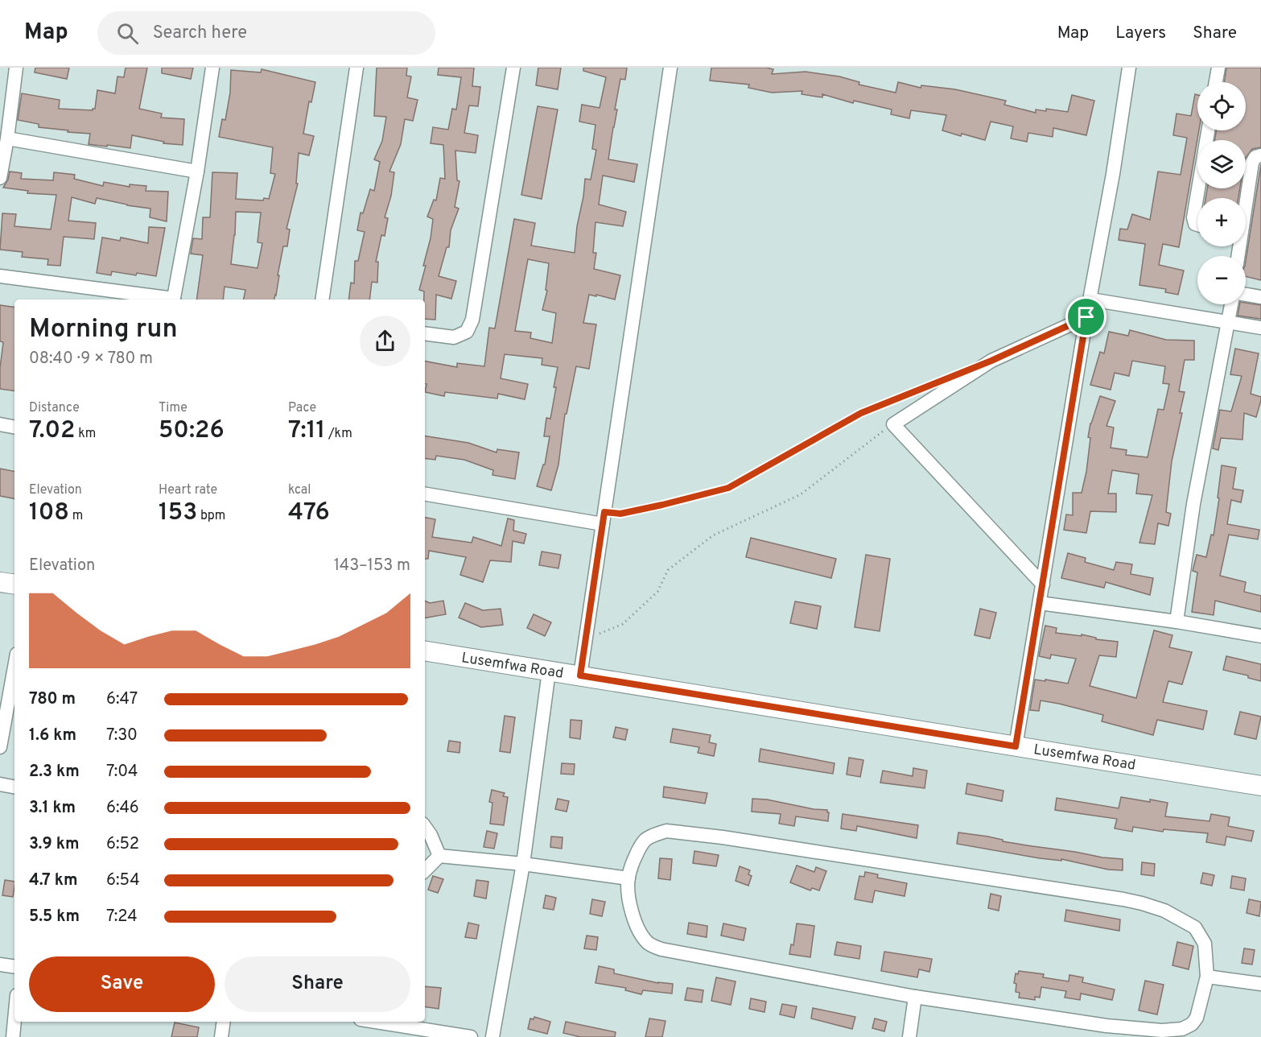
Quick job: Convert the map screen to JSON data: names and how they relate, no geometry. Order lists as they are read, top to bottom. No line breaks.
{"streets":{"street":["Lusemfwa Road"]},"page":{"header":"Map","search":"Search here","nav":["Map","Layers","Share"],"map_buttons":["+","−"],"heading":["Morning run","08:40 · 9 × 780 m"],"stats":[["Distance","7.02 km"],["Time","50:26"],["Pace","7:11 /km"],["Elevation","108 m"],["Heart rate","153 bpm"],["kcal","476"]],"chart":["Elevation","143–153 m"],"list":[{"name":"780 m","note":"6:47"},{"name":"1.6 km","note":"7:30"},{"name":"2.3 km","note":"7:04"},{"name":"3.1 km","note":"6:46"},{"name":"3.9 km","note":"6:52"},{"name":"4.7 km","note":"6:54"},{"name":"5.5 km","note":"7:24"}],"buttons":["Save","Share"]}}
